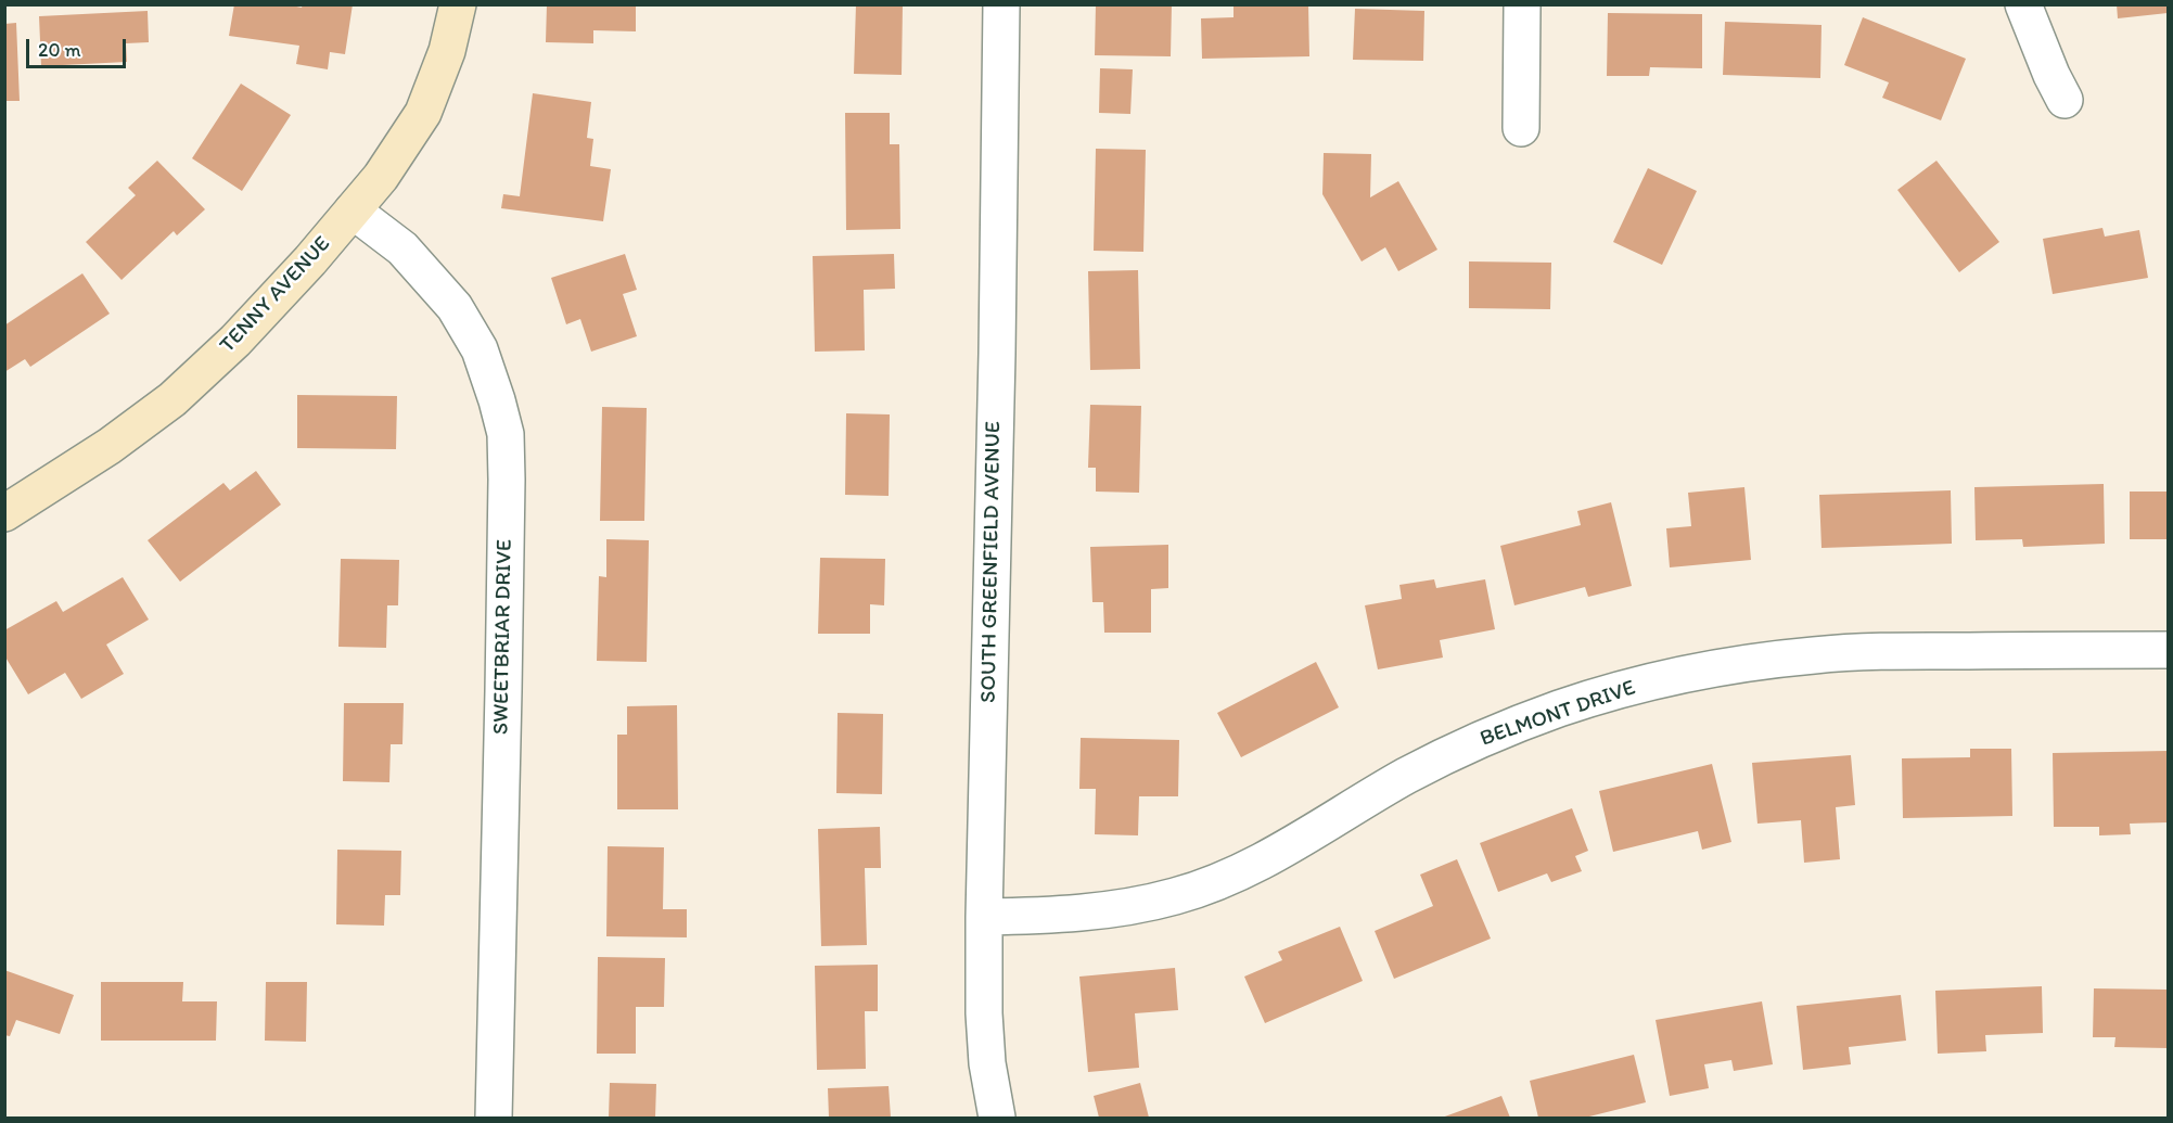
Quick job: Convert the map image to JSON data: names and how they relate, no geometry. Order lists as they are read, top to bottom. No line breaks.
{"streets":{"street":["TENNY AVENUE","SOUTH GREENFIELD AVENUE","SWEETBRIAR DRIVE","BELMONT DRIVE"]},"crossings":[["TENNY AVENUE","SWEETBRIAR DRIVE"],["SOUTH GREENFIELD AVENUE","BELMONT DRIVE"]],"scale_bar":"20 m"}
